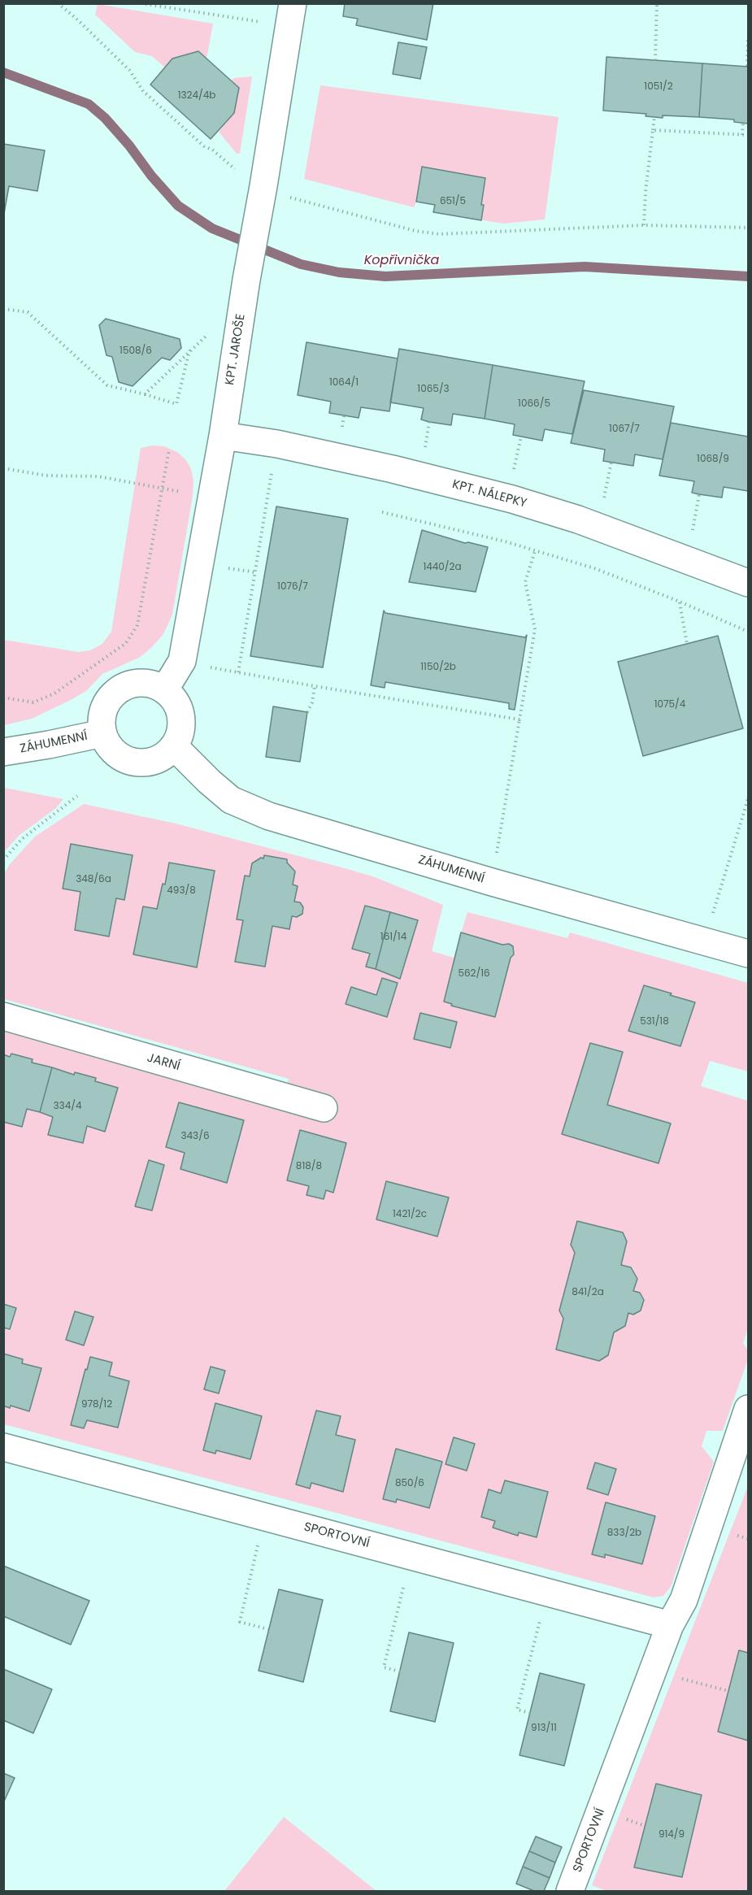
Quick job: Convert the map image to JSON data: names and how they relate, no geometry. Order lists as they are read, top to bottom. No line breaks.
{"streets":{"street":["KPT. JAROŠE","KPT. NÁLEPKY","ZÁHUMENNÍ","JARNÍ","SPORTOVNÍ"]},"crossings":[["KPT. JAROŠE","KPT. NÁLEPKY"],["KPT. JAROŠE","ZÁHUMENNÍ"]],"water":["Kopřivnička"],"house_numbers":["1051/2","1324/4b","651/5","1508/6","1064/1","1065/3","1066/5","1067/7","1068/9","1440/2a","1076/7","1150/2b","1075/4","348/6a","493/8","161/14","562/16","531/18","334/4","343/6","818/8","1421/2c","841/2a","978/12","850/6","833/2b","913/11","914/9"]}
